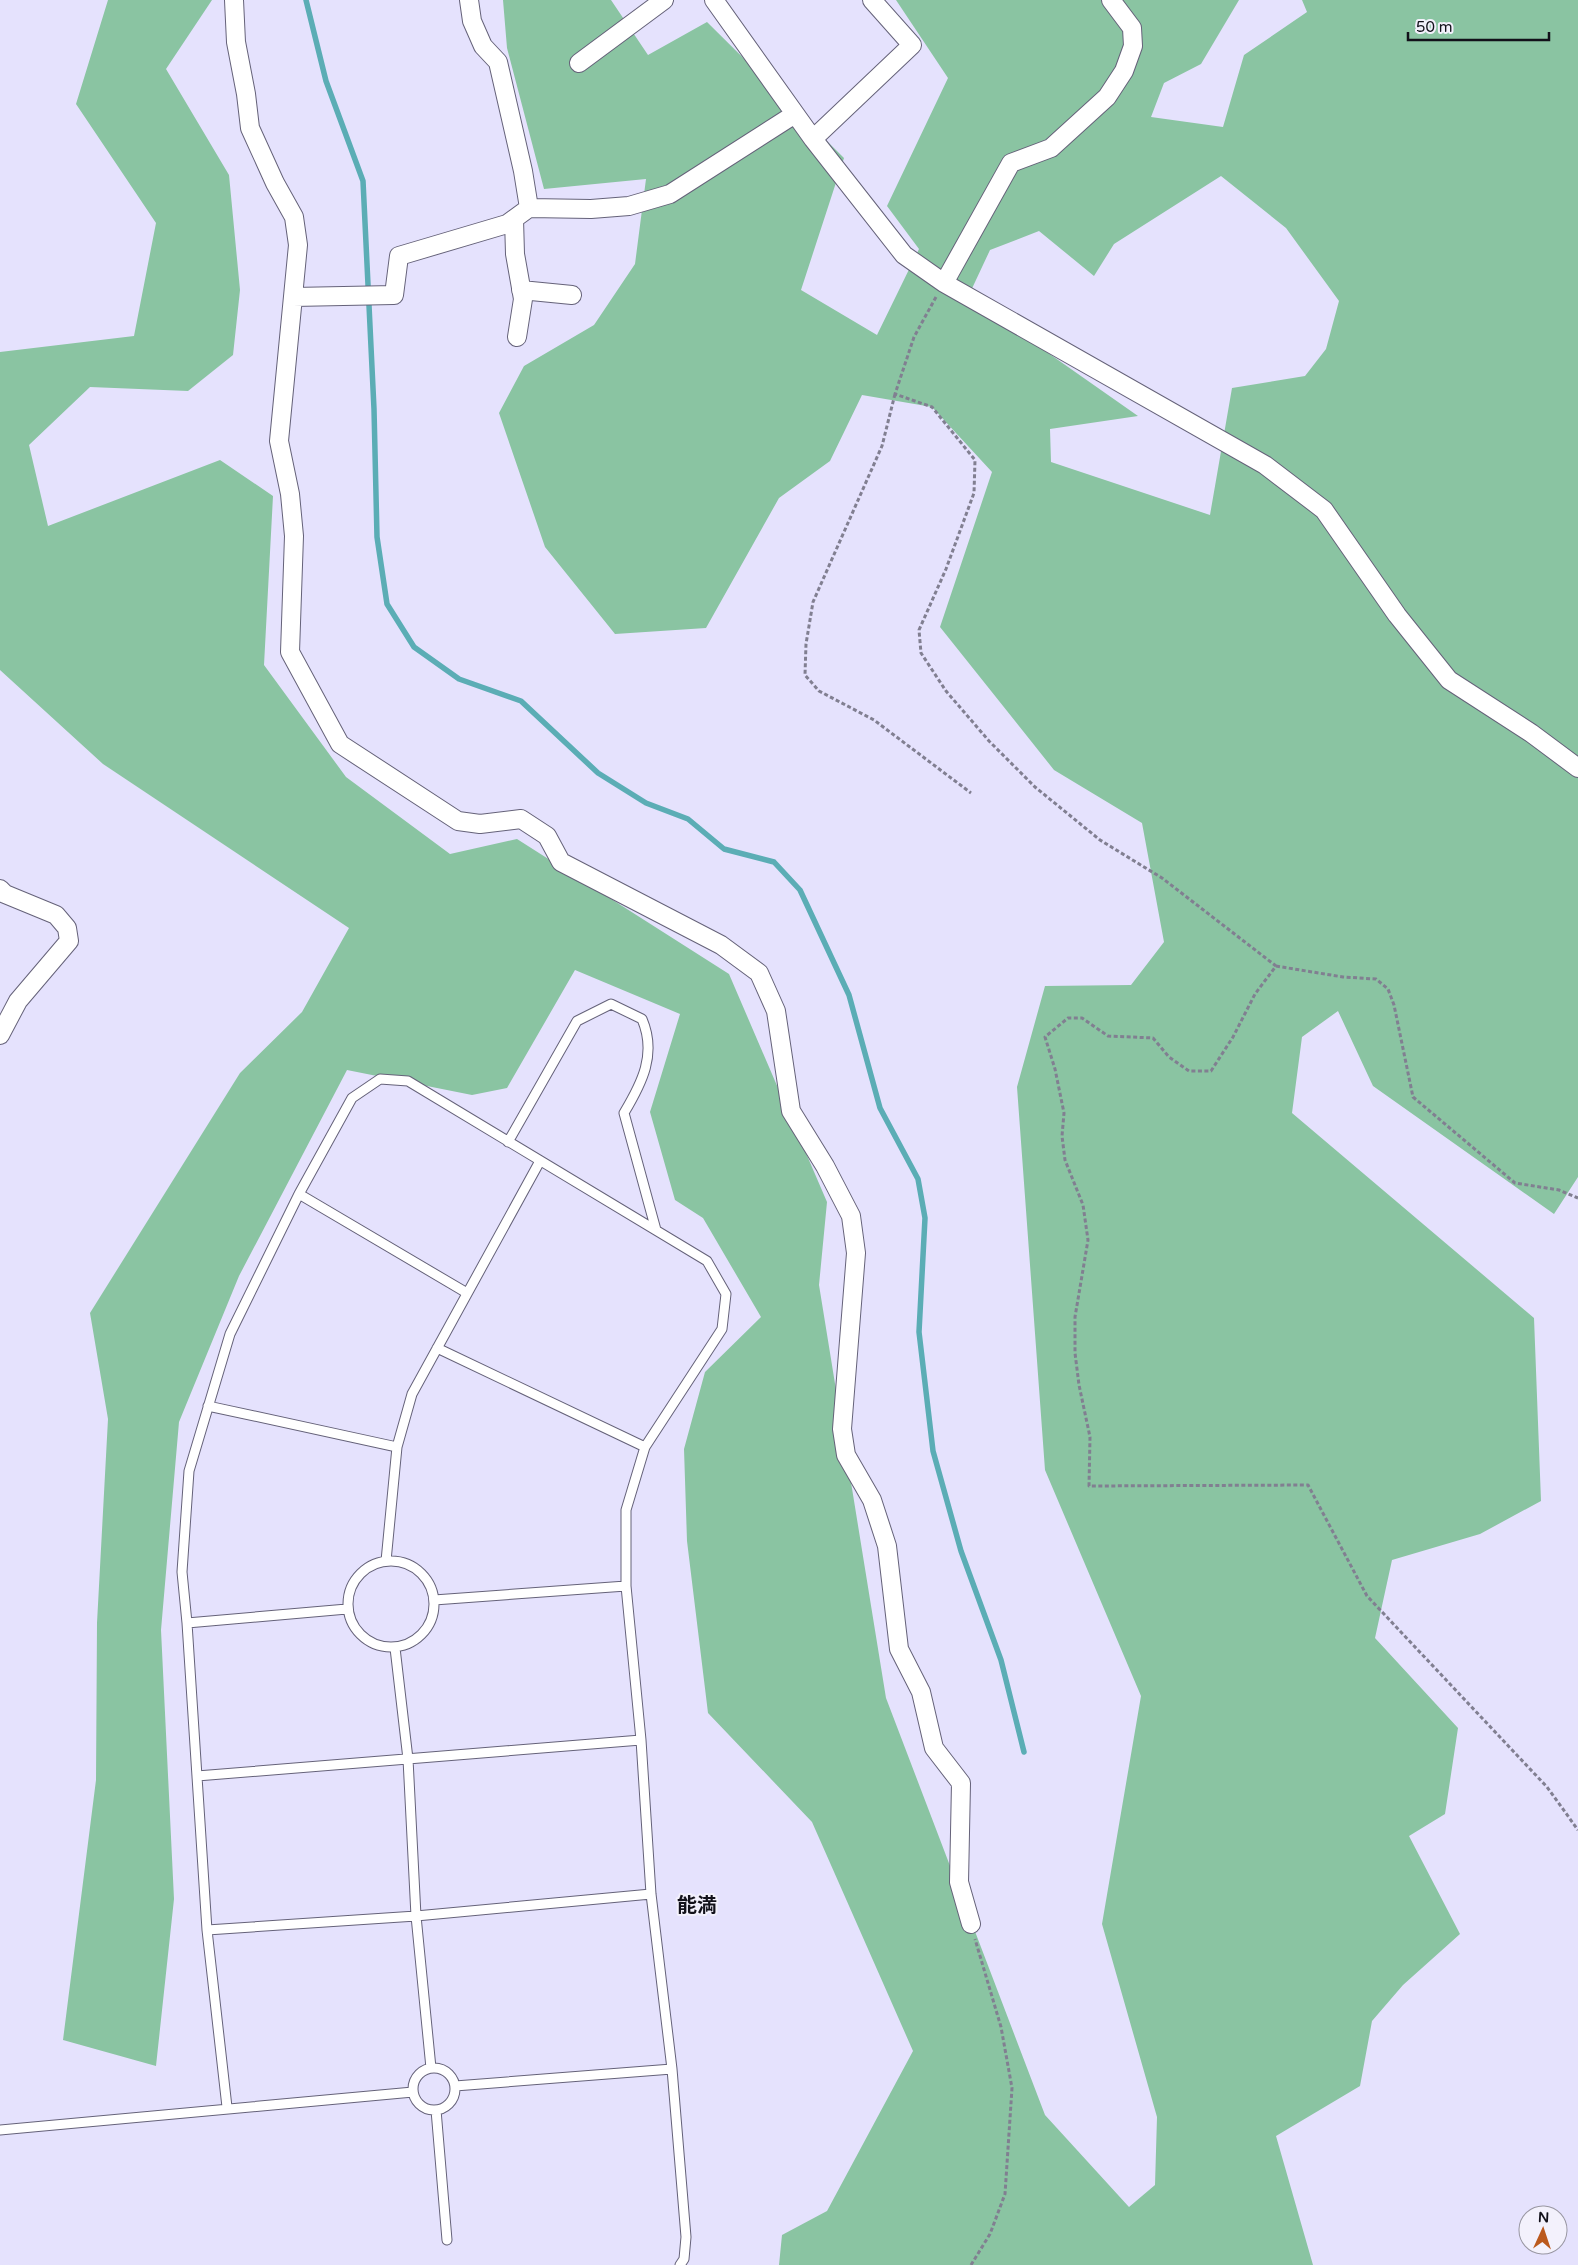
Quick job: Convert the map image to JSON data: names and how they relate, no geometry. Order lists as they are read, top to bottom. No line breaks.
{"districts":["能満"],"scale_bar":"50 m","north":"top"}
